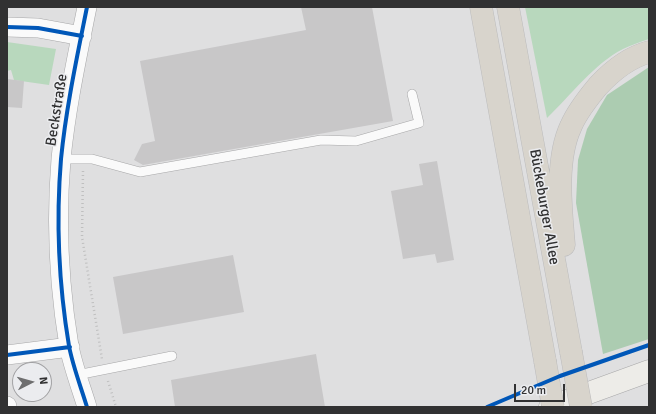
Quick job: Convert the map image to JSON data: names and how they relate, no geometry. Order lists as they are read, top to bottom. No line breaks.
{"streets":{"highway":["Bückeburger Allee"],"street":["Beckstraße"]},"scale_bar":"20 m","north":"right"}
